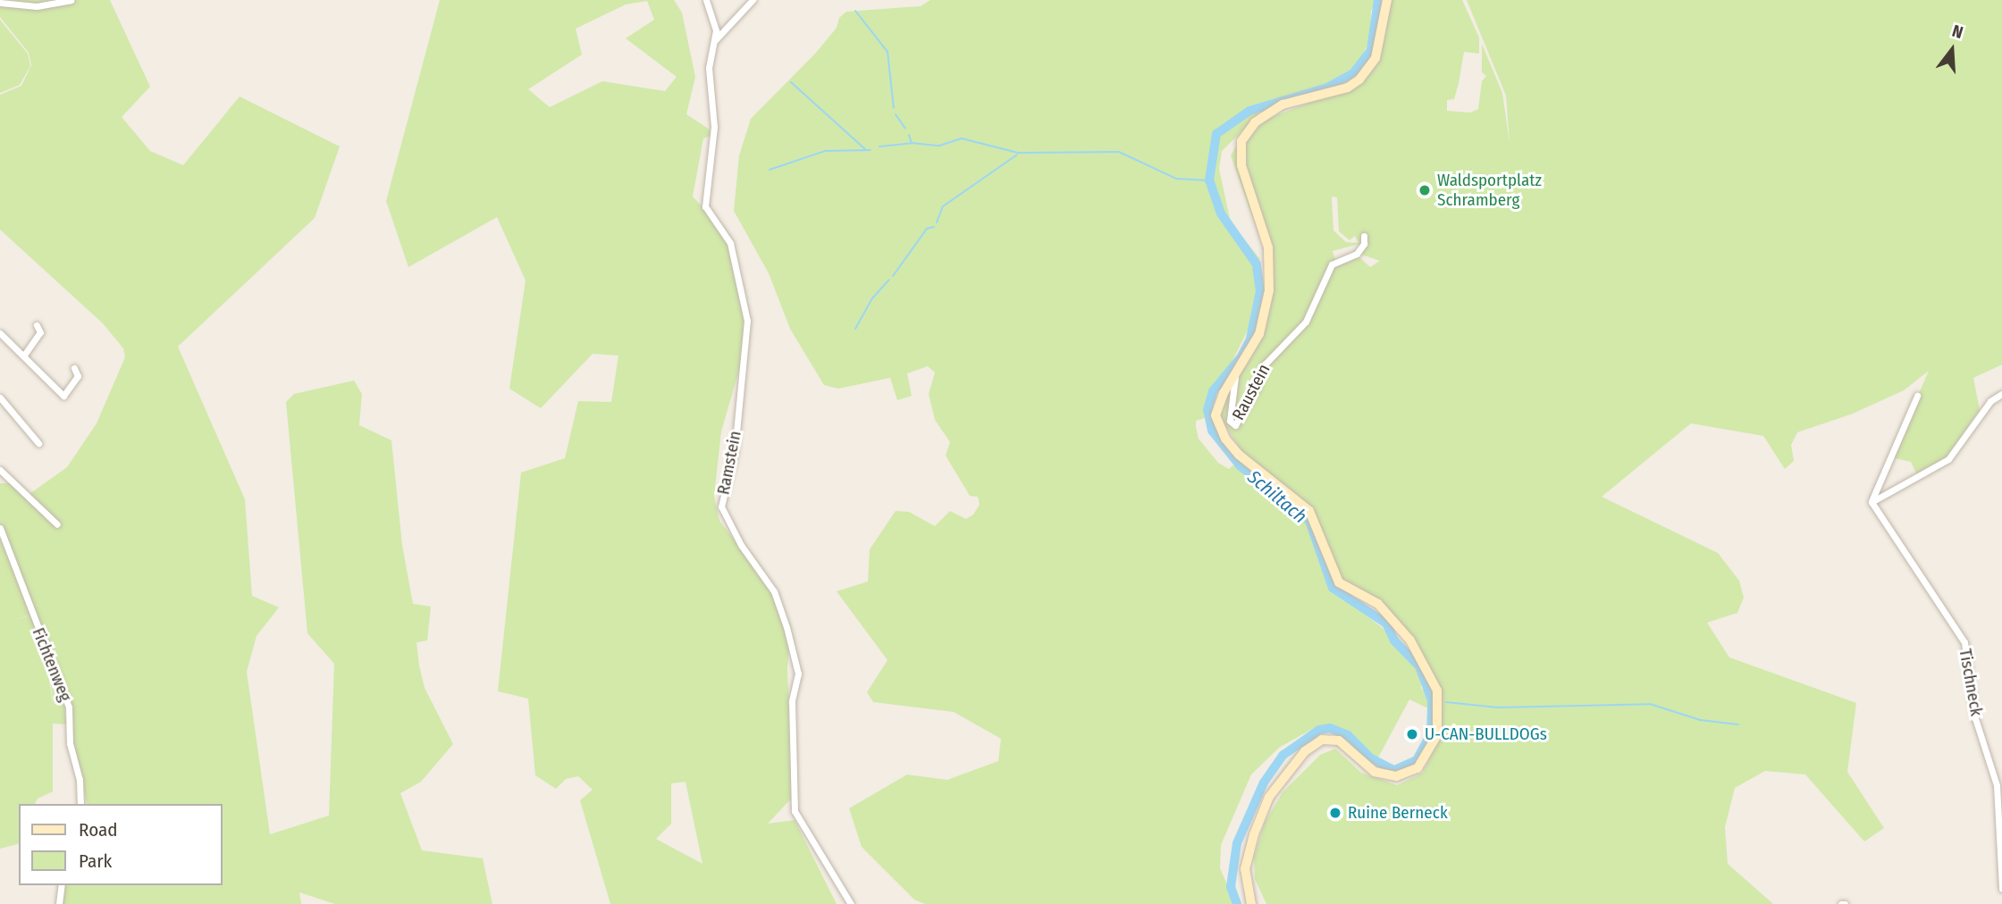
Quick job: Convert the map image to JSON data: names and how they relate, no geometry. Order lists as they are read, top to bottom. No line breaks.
{"streets":{"street":["Raustein","Ramstein","Fichtenweg","Tischneck"]},"water":["Schiltach"],"places":["Waldsportplatz Schramberg","U-CAN-BULLDOGs","Ruine Berneck"],"legend":["Road","Park"],"north":"top"}
